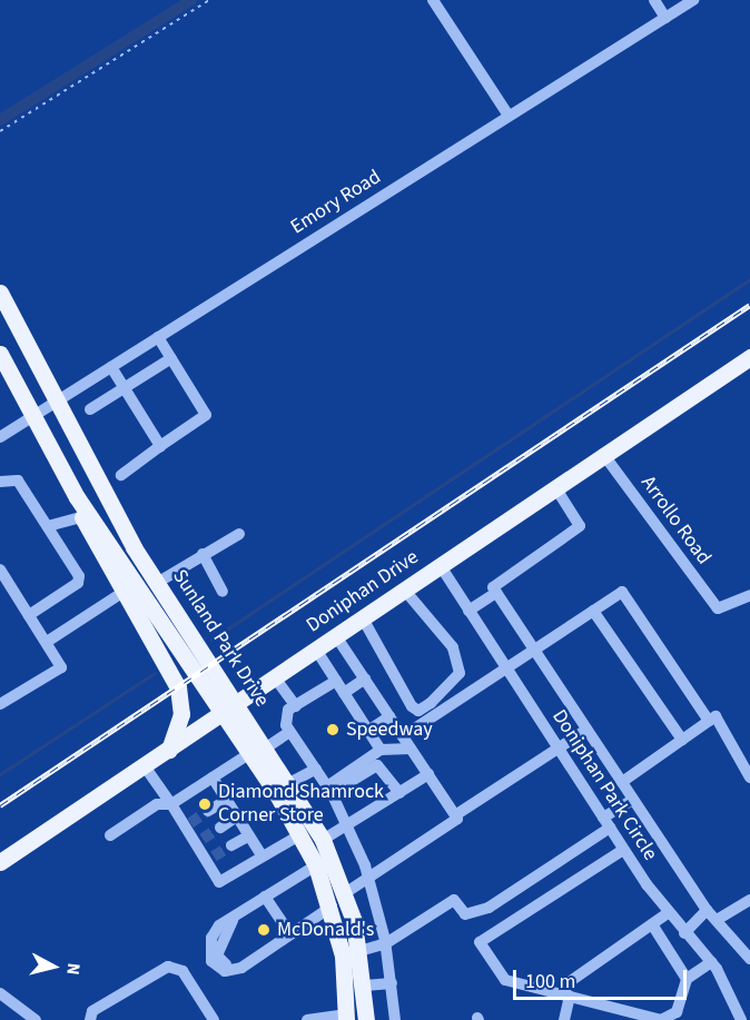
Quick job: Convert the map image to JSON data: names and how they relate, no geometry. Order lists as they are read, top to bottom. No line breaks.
{"streets":{"main road":["Doniphan Drive","Sunland Park Drive"],"street":["Emory Road","Arrollo Road","Doniphan Park Circle"]},"crossings":[["Emory Road","Sunland Park Drive"],["Arrollo Road","Doniphan Drive"],["Doniphan Drive","Sunland Park Drive"],["Doniphan Drive","Doniphan Park Circle"]],"places":["Speedway","Diamond Shamrock Corner Store","McDonald's"],"scale_bar":"100 m","north":"right"}
